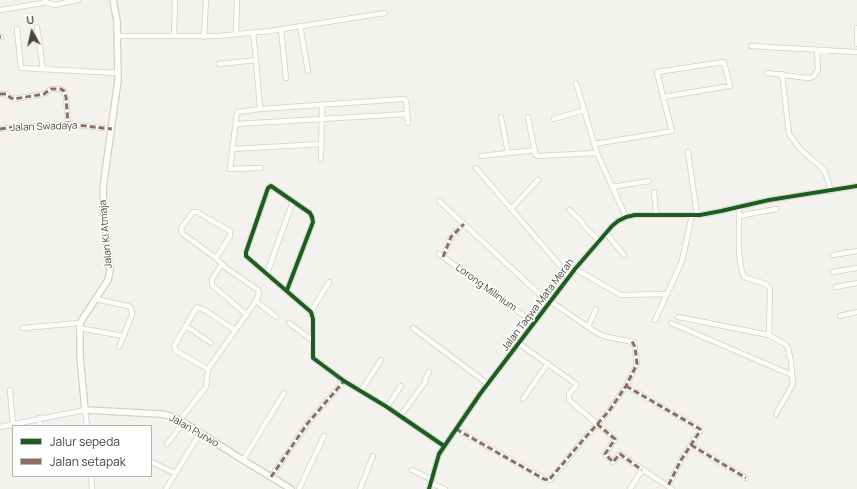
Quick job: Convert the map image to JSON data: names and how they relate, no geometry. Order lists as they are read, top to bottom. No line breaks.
{"streets":{"street":["Jalan Swadaya","Jalan Ki Atmaja","Lorong Milinium","Jalan Taqwa Mata Merah","Jalan Purwo"]},"crossings":[["Jalan Swadaya","Jalan Ki Atmaja"],["Lorong Milinium","Jalan Taqwa Mata Merah"]],"legend":["Jalur sepeda","Jalan setapak"],"north":"top"}
